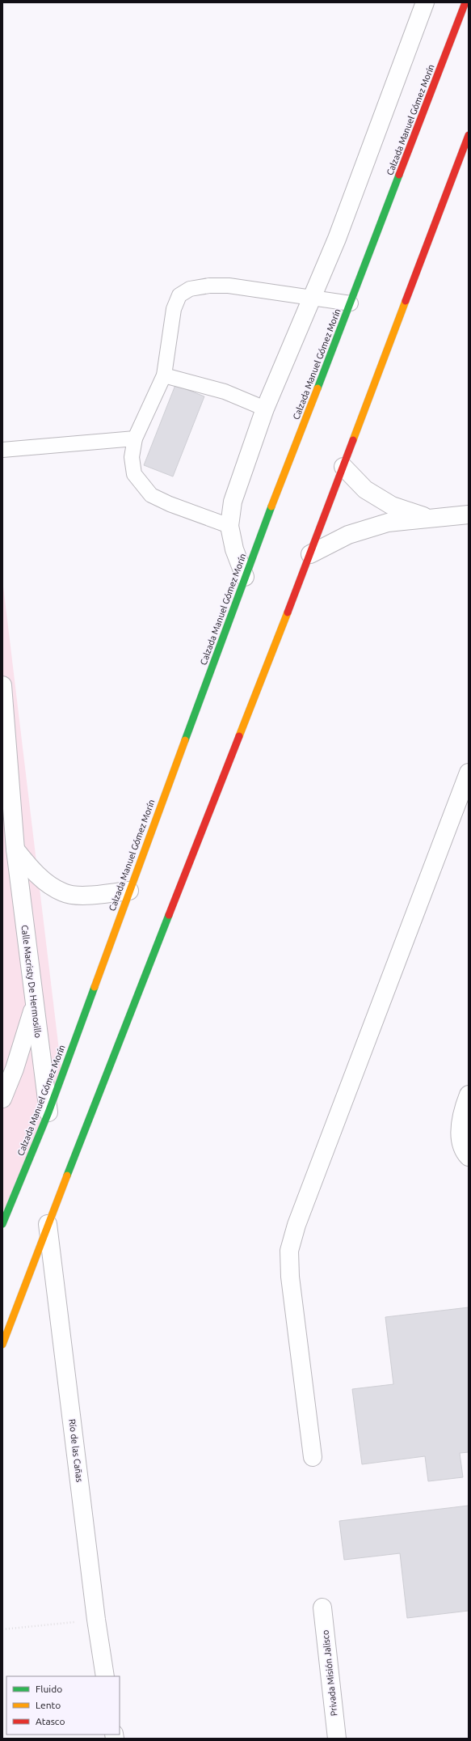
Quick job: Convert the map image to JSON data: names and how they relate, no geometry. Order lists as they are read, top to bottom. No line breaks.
{"streets":{"main road":["Calzada Manuel Gómez Morín"],"street":["Calle Macristy De Hermosillo","Río de las Cañas","Privada Misión Jalisco"]},"crossings":[["Calzada Manuel Gómez Morín","Calle Macristy De Hermosillo"]],"legend":["Fluido","Lento","Atasco"]}
